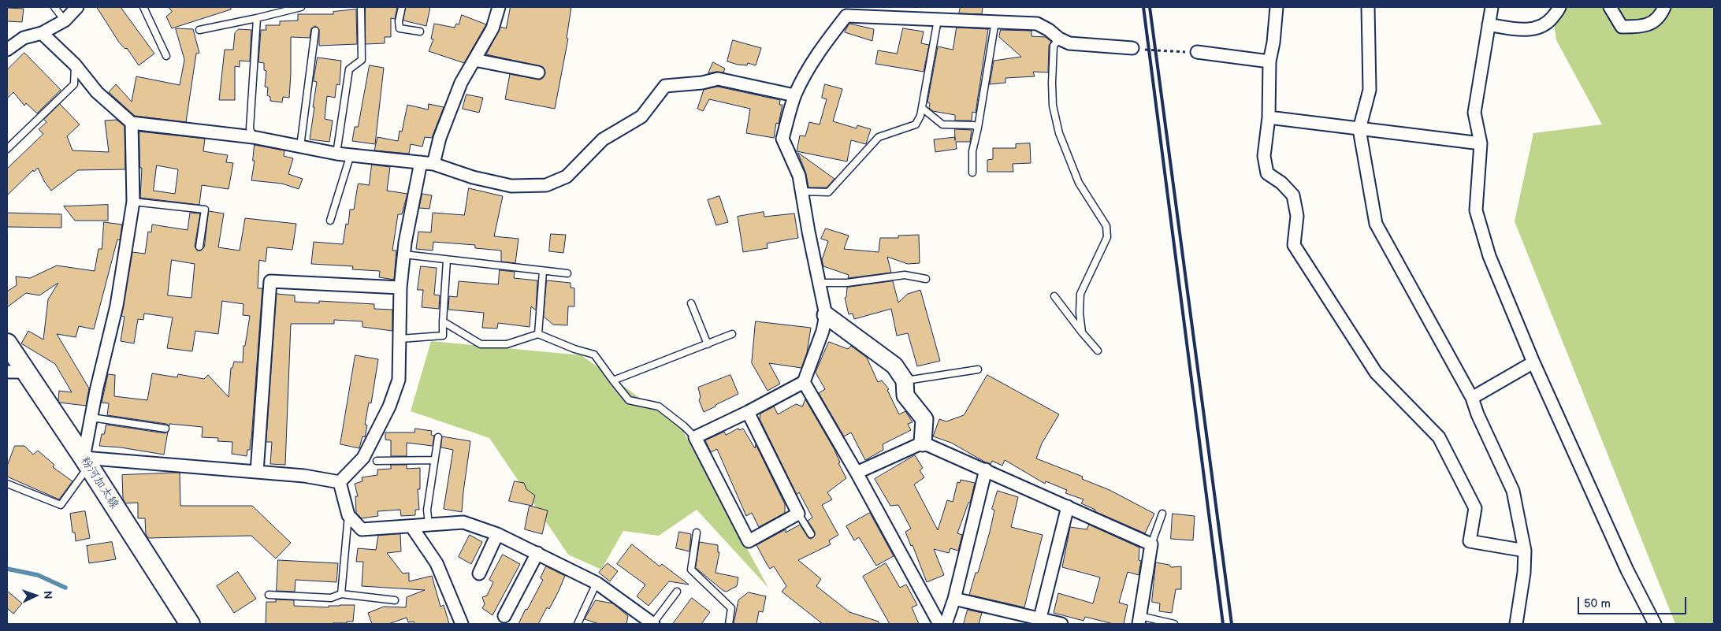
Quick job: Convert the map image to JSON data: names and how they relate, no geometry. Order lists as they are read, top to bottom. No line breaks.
{"streets":{"main road":["粉河加太線"]},"scale_bar":"50 m","north":"right"}
